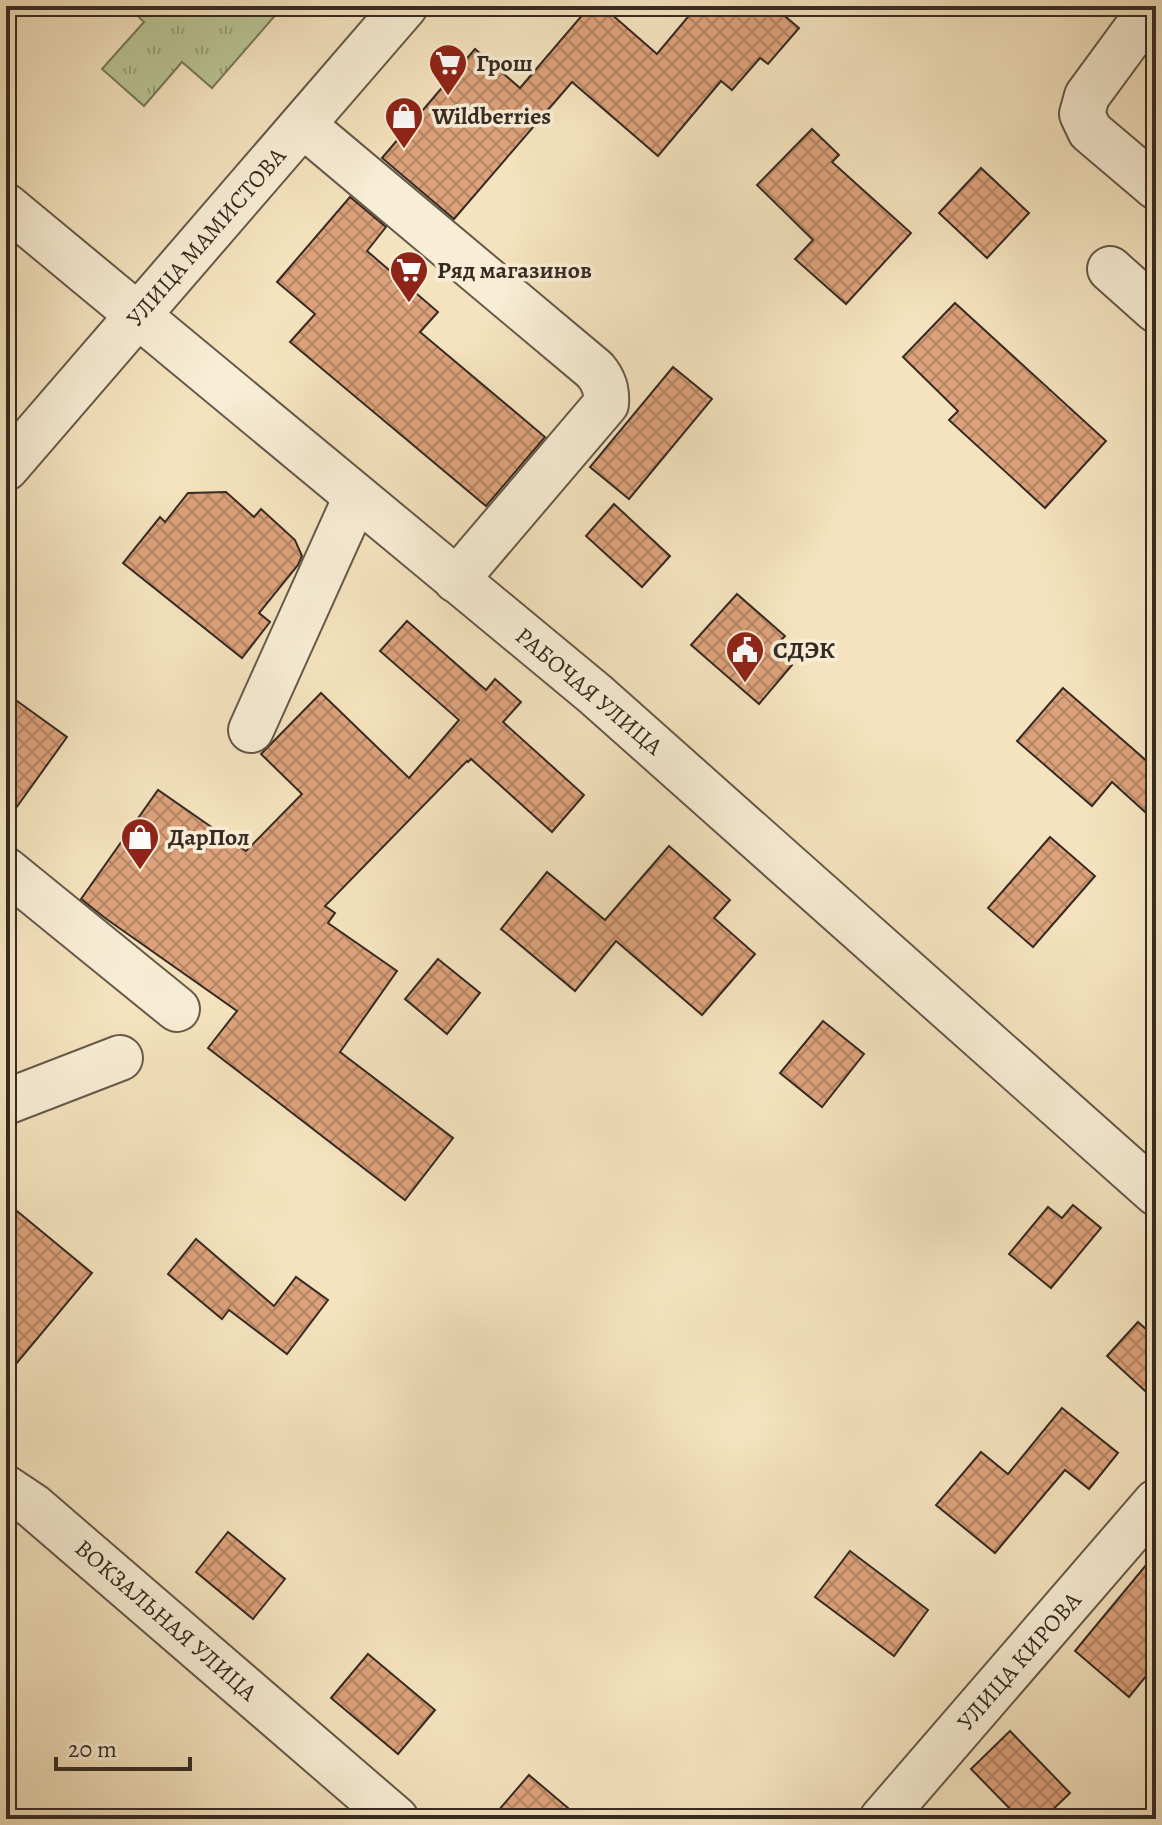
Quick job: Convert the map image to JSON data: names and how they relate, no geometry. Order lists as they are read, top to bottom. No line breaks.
{"streets":{"street":["УЛИЦА МАМИСТОВА","РАБОЧАЯ УЛИЦА","ВОКЗАЛЬНАЯ УЛИЦА","УЛИЦА КИРОВА"]},"crossings":[["УЛИЦА МАМИСТОВА","РАБОЧАЯ УЛИЦА"]],"places":{"supermarket":["Грош","Ряд магазинов"],"shop":["Wildberries","ДарПол"],"public building":["СДЭК"]},"scale_bar":"20 m"}
